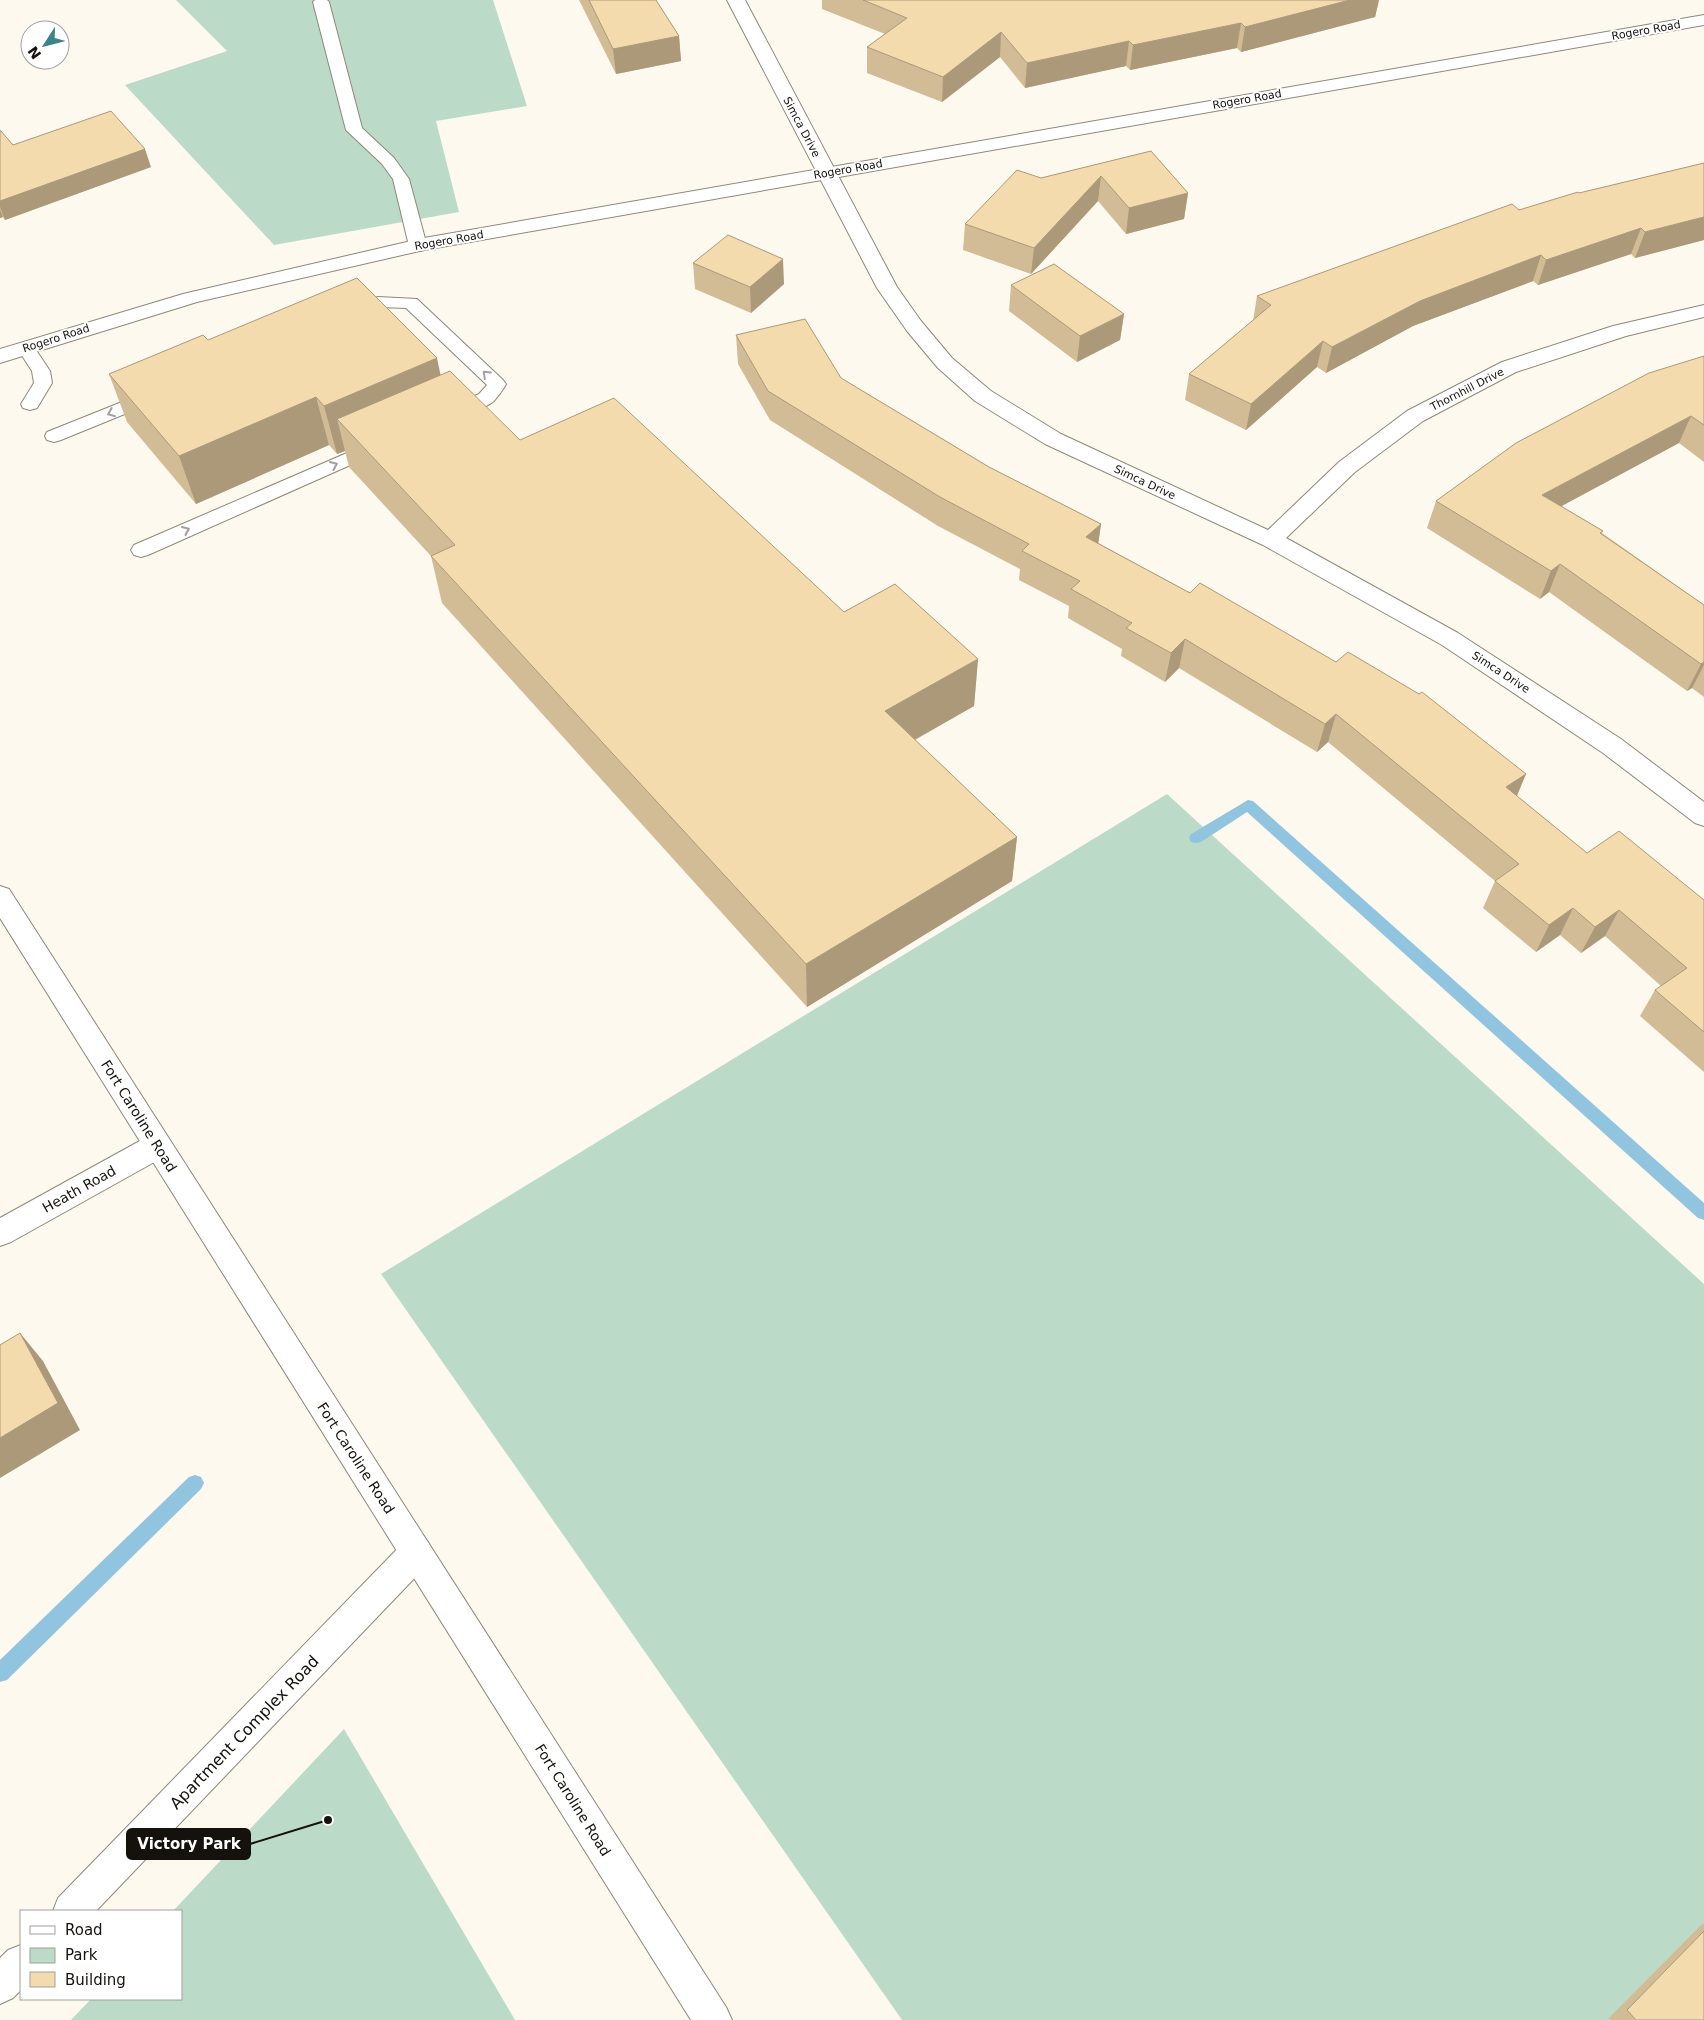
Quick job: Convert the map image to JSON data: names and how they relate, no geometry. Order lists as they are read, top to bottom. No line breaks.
{"streets":{"street":["Rogero Road","Simca Drive","Thornhill Drive","Fort Caroline Road","Heath Road","Apartment Complex Road"]},"crossings":[["Rogero Road","Simca Drive"],["Simca Drive","Thornhill Drive"],["Fort Caroline Road","Heath Road"],["Fort Caroline Road","Apartment Complex Road"]],"places":["Victory Park"],"legend":["Road","Park","Building"],"north":"bottom left"}
